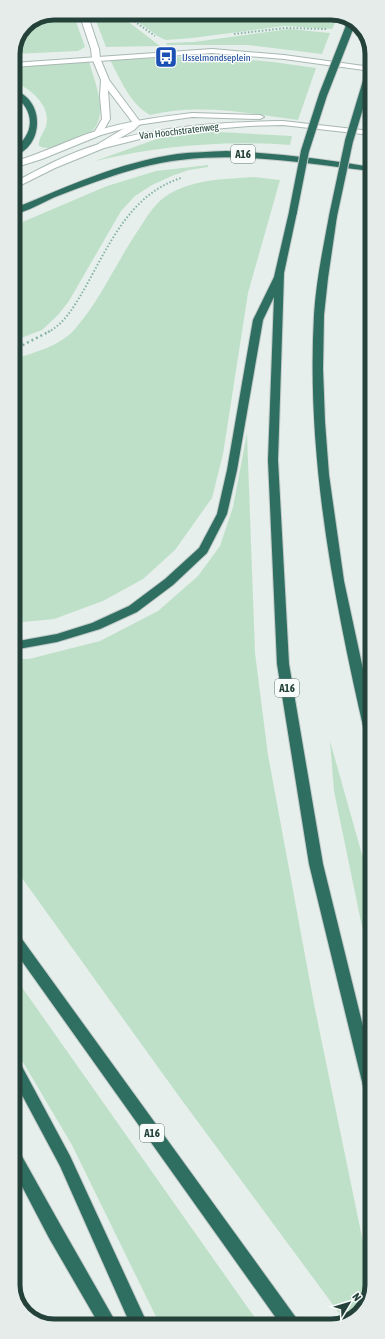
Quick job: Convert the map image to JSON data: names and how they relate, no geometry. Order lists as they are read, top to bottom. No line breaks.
{"streets":{"highway":["A16"],"street":["Van Hoochstratenweg"]},"places":{"bus stop":["IJsselmondseplein"]},"north":"top right"}
